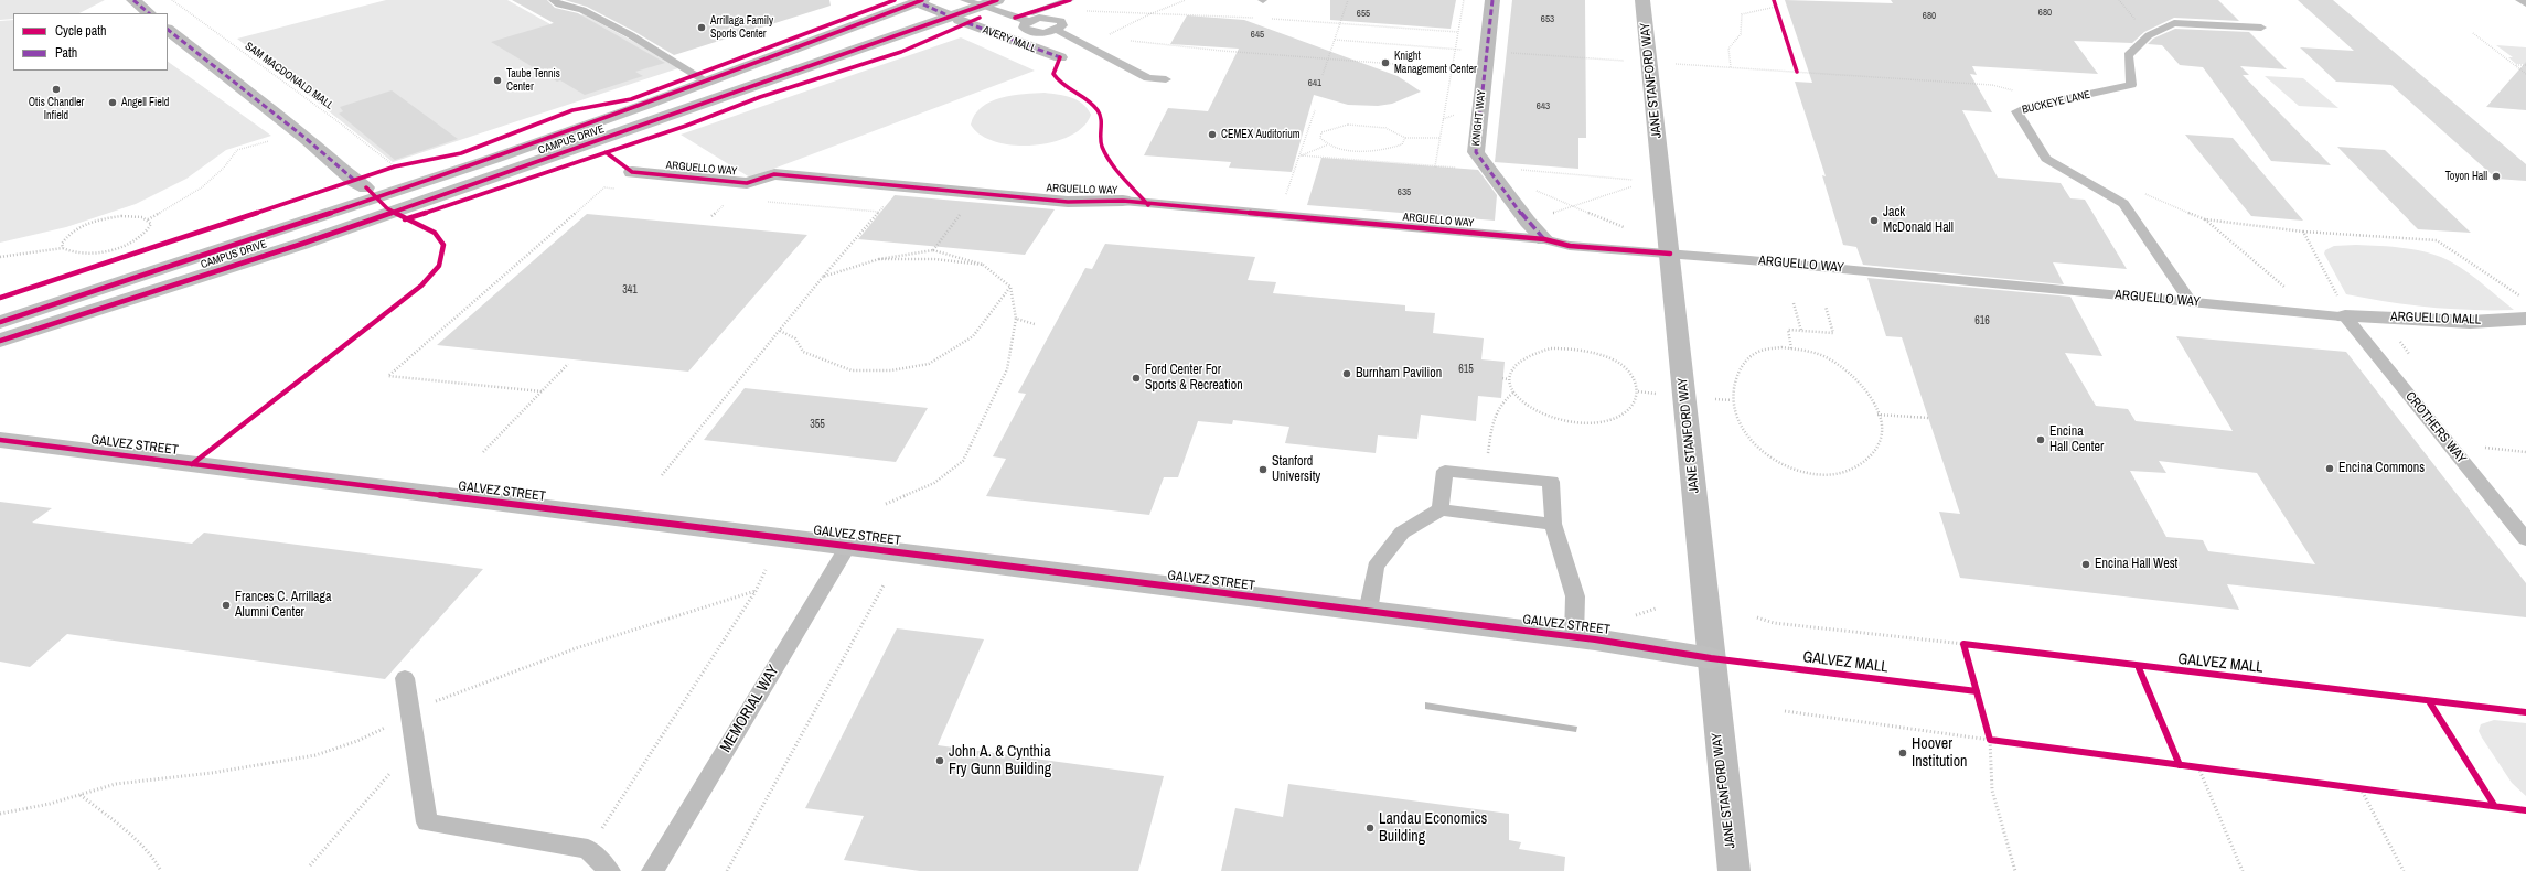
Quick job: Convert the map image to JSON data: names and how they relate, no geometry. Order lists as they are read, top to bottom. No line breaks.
{"streets":{"street":["AVERY MALL","JANE STANFORD WAY","KNIGHT WAY","CAMPUS DRIVE","ARGUELLO WAY","ARGUELLO MALL","GALVEZ STREET"],"lane":["BUCKEYE LANE","CROTHERS WAY","MEMORIAL WAY"],"path":["SAM MACDONALD MALL"],"cycle path":["GALVEZ MALL"]},"crossings":[["AVERY MALL","CAMPUS DRIVE"],["JANE STANFORD WAY","ARGUELLO WAY"],["JANE STANFORD WAY","GALVEZ STREET"],["BUCKEYE LANE","ARGUELLO WAY"],["KNIGHT WAY","ARGUELLO WAY"],["ARGUELLO WAY","ARGUELLO MALL"],["ARGUELLO WAY","CROTHERS WAY"],["ARGUELLO MALL","CROTHERS WAY"],["GALVEZ STREET","MEMORIAL WAY"]],"places":["Arrillaga Family Sports Center","Knight Management Center","Taube Tennis Center","Otis Chandler Infield","Angell Field","CEMEX Auditorium","Toyon Hall","Jack McDonald Hall","Burnham Pavilion","Ford Center For Sports & Recreation","Encina Hall Center","Encina Commons","Stanford University","Encina Hall West","Frances C. Arrillaga Alumni Center","Hoover Institution","John A. & Cynthia Fry Gunn Building","Landau Economics Building"],"house_numbers":["680","655","680","653","645","641","643","635","341","616","615","355"],"legend":["Cycle path","Path"]}
